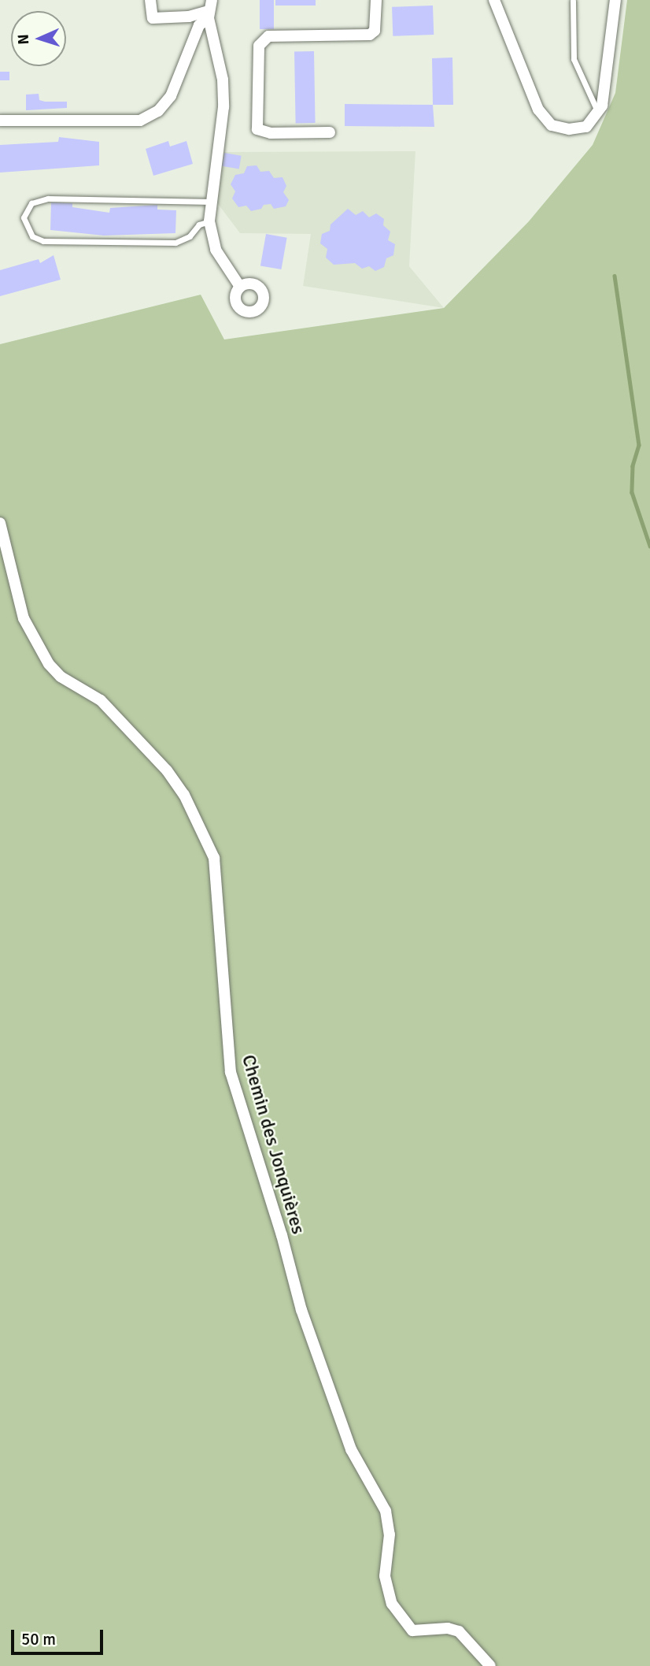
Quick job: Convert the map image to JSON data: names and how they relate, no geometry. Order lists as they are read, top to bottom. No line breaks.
{"streets":{"street":["Chemin des Jonquières"]},"scale_bar":"50 m","north":"left"}
